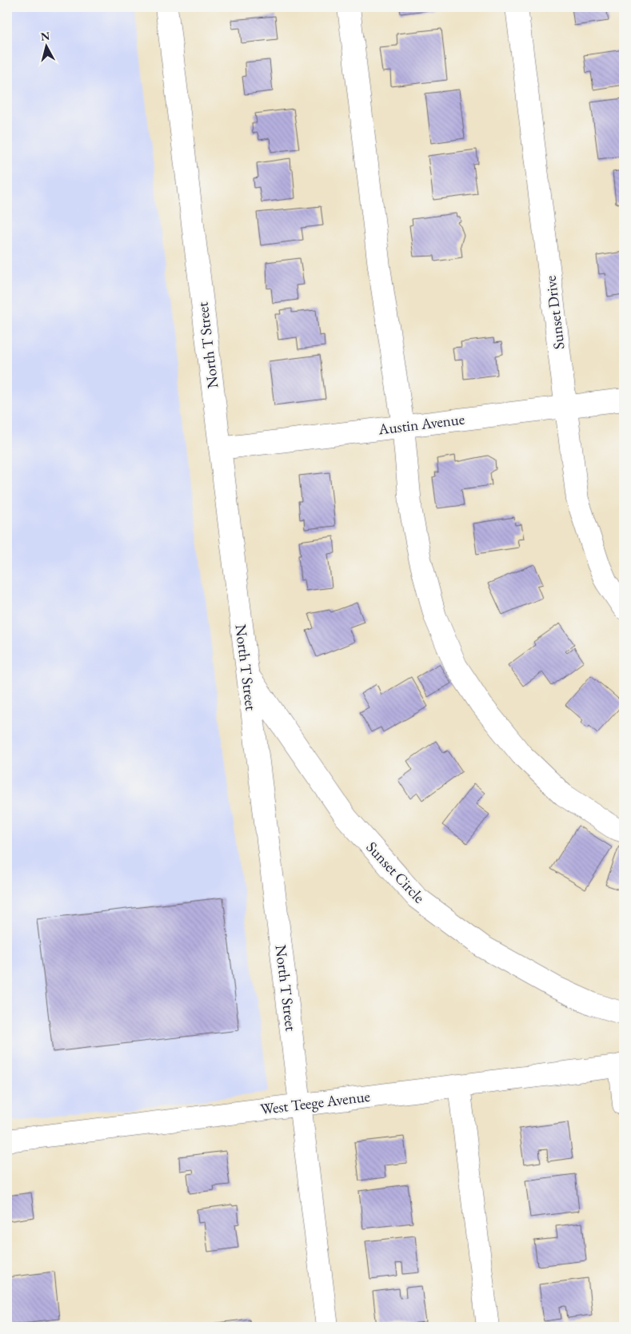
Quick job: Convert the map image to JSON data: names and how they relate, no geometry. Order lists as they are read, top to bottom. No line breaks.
{"streets":{"street":["Sunset Drive","North T Street","Austin Avenue","Sunset Circle","West Teege Avenue"]},"crossings":[["Sunset Drive","Austin Avenue"],["North T Street","Austin Avenue"],["North T Street","Sunset Circle"],["North T Street","West Teege Avenue"]],"north":"top"}
